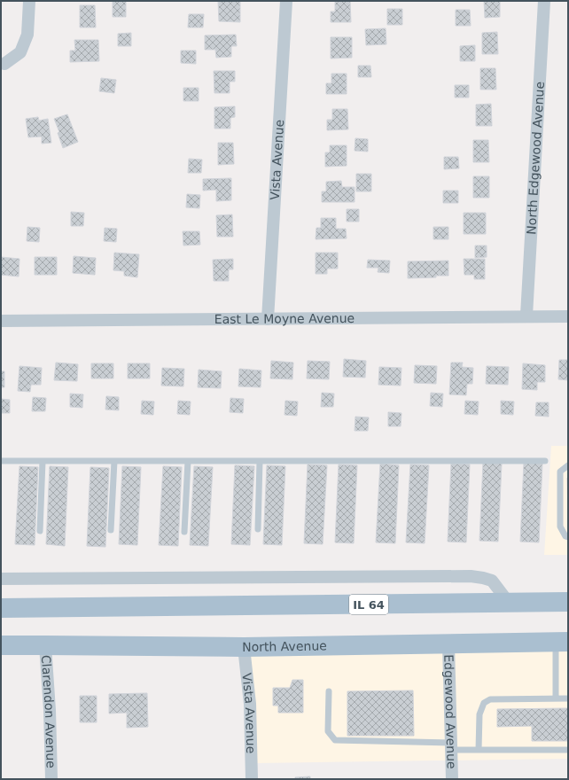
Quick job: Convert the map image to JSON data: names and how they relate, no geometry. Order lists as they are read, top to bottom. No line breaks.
{"streets":{"main road":["IL 64","North Avenue"],"street":["North Edgewood Avenue","Vista Avenue","East Le Moyne Avenue","Clarendon Avenue","Edgewood Avenue"]},"crossings":[["North Edgewood Avenue","East Le Moyne Avenue"],["Vista Avenue","East Le Moyne Avenue"],["Vista Avenue","North Avenue"],["North Avenue","Clarendon Avenue"],["North Avenue","Edgewood Avenue"]]}
